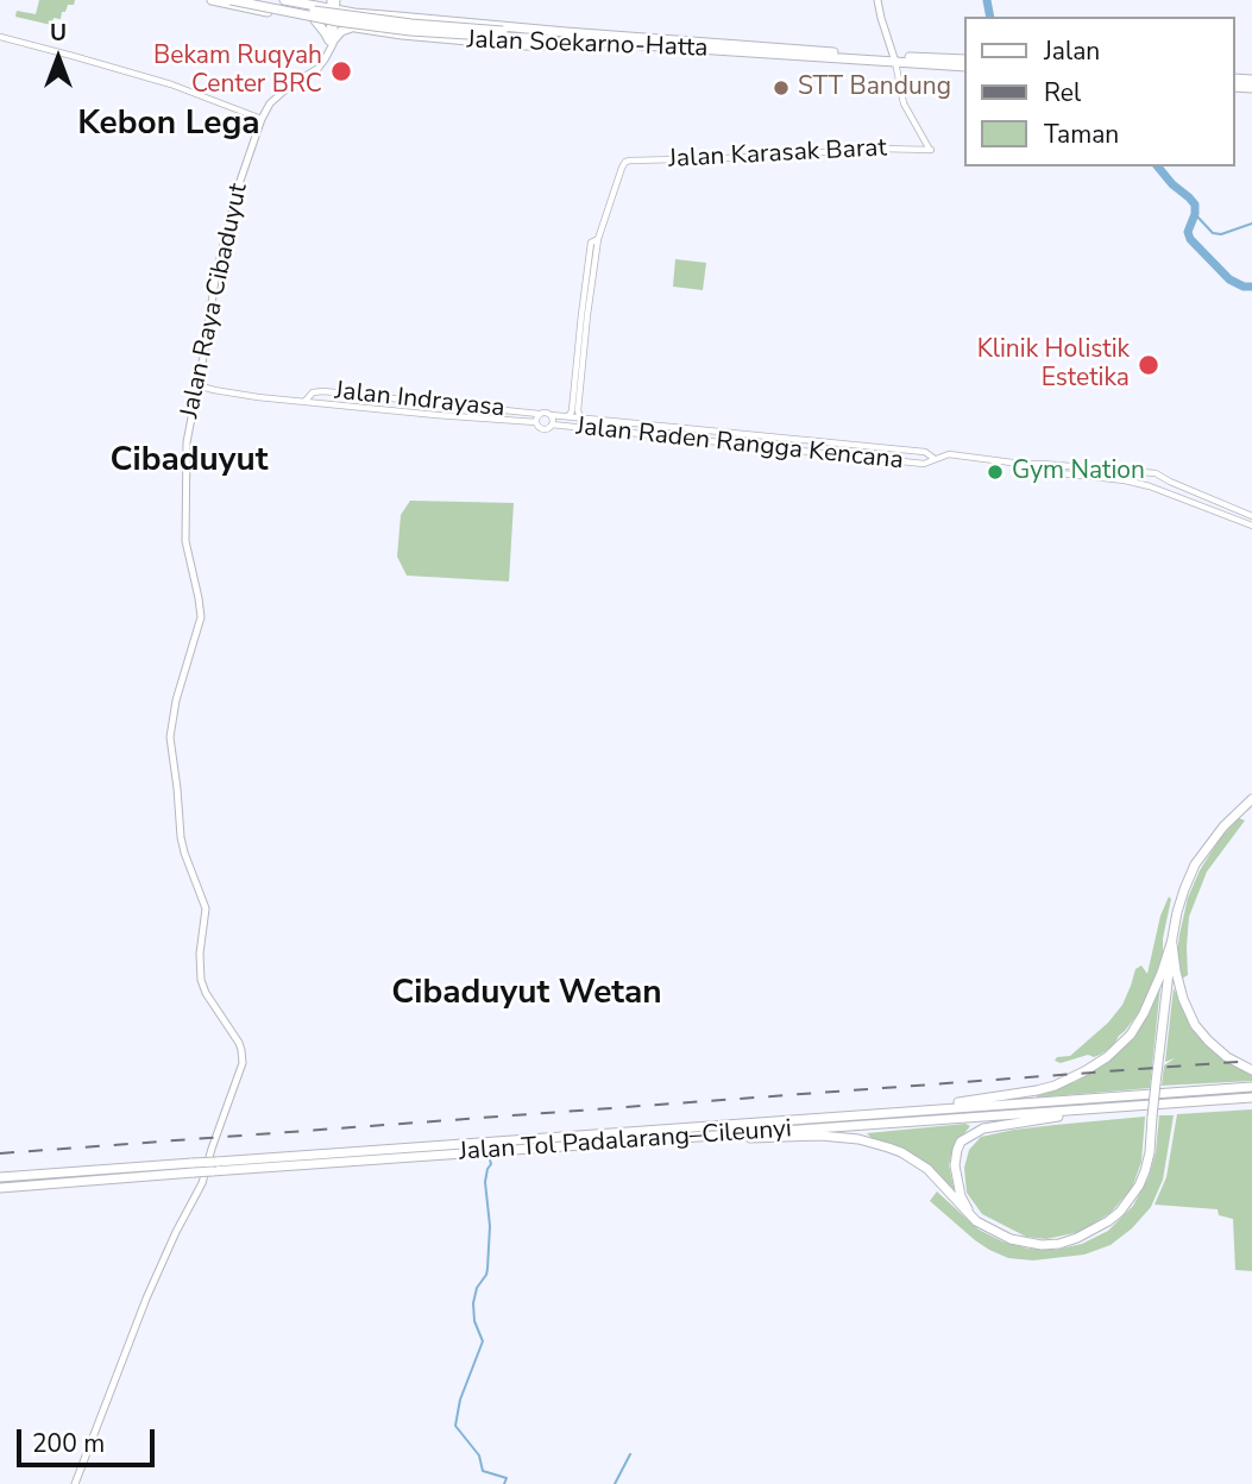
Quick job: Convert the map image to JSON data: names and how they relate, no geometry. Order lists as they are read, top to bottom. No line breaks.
{"streets":{"highway":["Jalan Soekarno-Hatta","Jalan Tol Padalarang–Cileunyi"],"main road":["Jalan Raya Cibaduyut"],"street":["Jalan Karasak Barat","Jalan Indrayasa","Jalan Raden Rangga Kencana"]},"crossings":[["Jalan Soekarno-Hatta","Jalan Karasak Barat"],["Jalan Soekarno-Hatta","Jalan Raya Cibaduyut"],["Jalan Raya Cibaduyut","Jalan Indrayasa"],["Jalan Indrayasa","Jalan Raden Rangga Kencana"]],"districts":["Kebon Lega","Cibaduyut","Cibaduyut Wetan"],"places":["Bekam Ruqyah Center BRC","STT Bandung","Klinik Holistik Estetika","Gym Nation"],"legend":["Jalan","Rel","Taman"],"scale_bar":"200 m","north":"top"}
